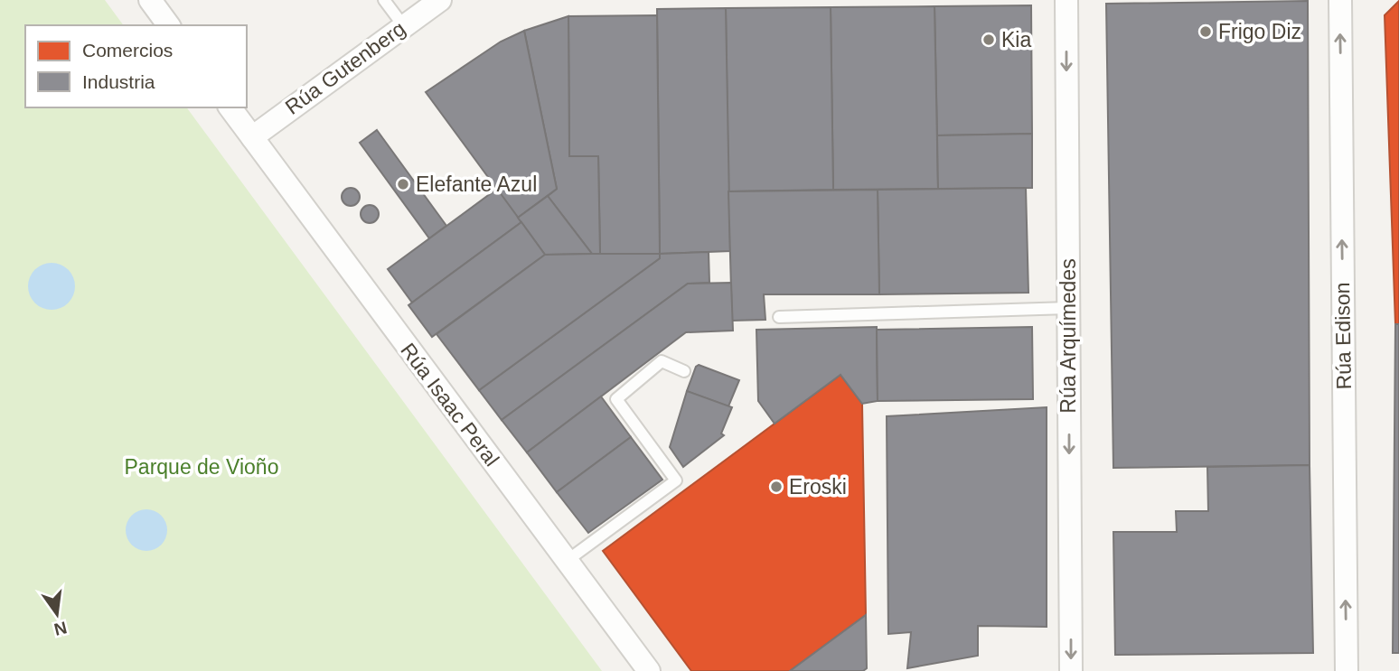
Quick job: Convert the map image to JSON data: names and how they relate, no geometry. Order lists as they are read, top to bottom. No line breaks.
{"streets":{"street":["Rúa Gutenberg","Rúa Arquímedes","Rúa Edison","Rúa Isaac Peral"]},"crossings":[["Rúa Gutenberg","Rúa Isaac Peral"]],"one_way":["Rúa Arquímedes","Rúa Edison"],"parks":["Parque de Vioño"],"places":["Frigo Diz","Kia","Elefante Azul","Eroski"],"legend":["Comercios","Industria"],"north":"bottom"}
